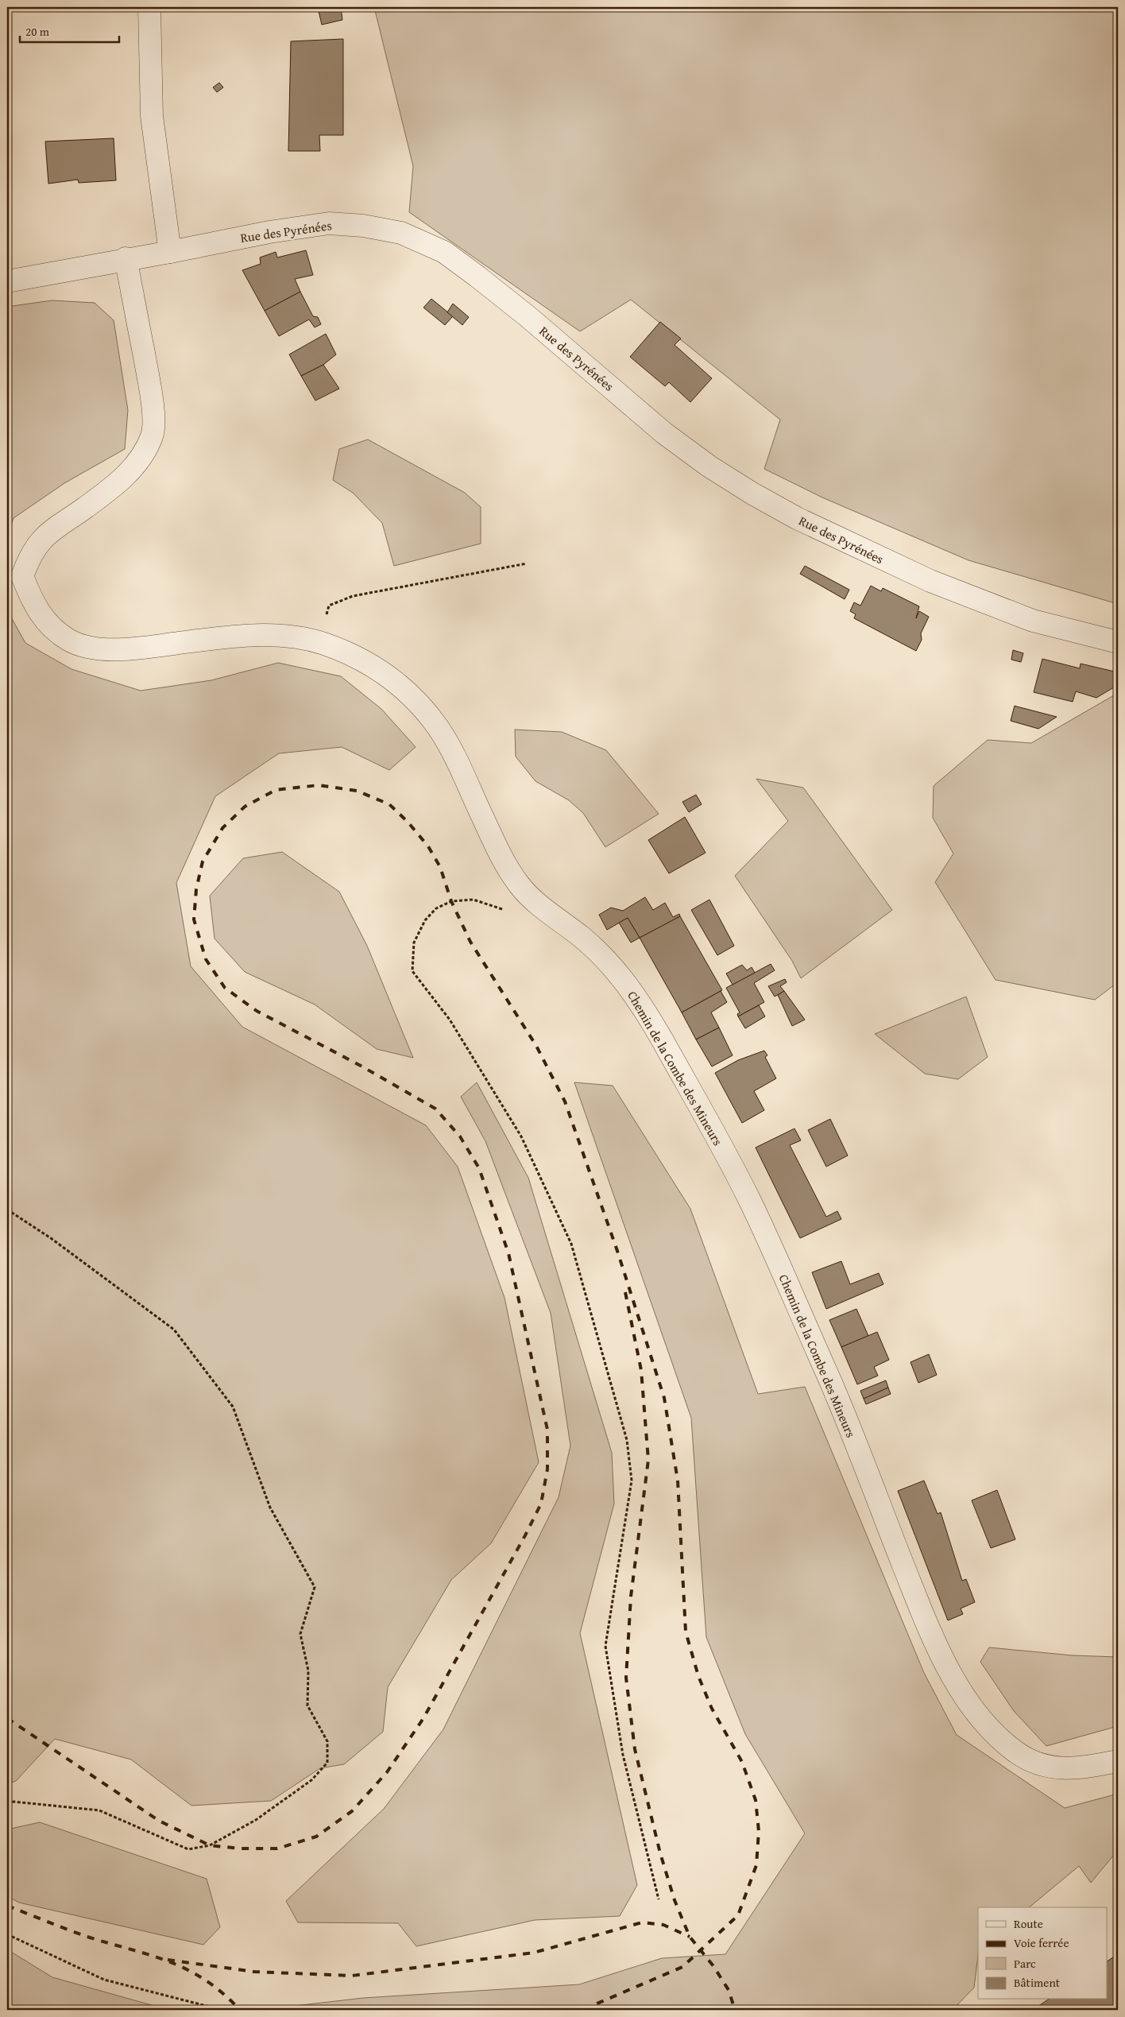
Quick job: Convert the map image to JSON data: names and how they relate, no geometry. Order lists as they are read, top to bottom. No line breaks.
{"streets":{"street":["Rue des Pyrénées","Chemin de la Combe des Mineurs"]},"crossings":[["Rue des Pyrénées","Chemin de la Combe des Mineurs"]],"legend":["Route","Voie ferrée","Parc","Bâtiment"],"scale_bar":"20 m"}
